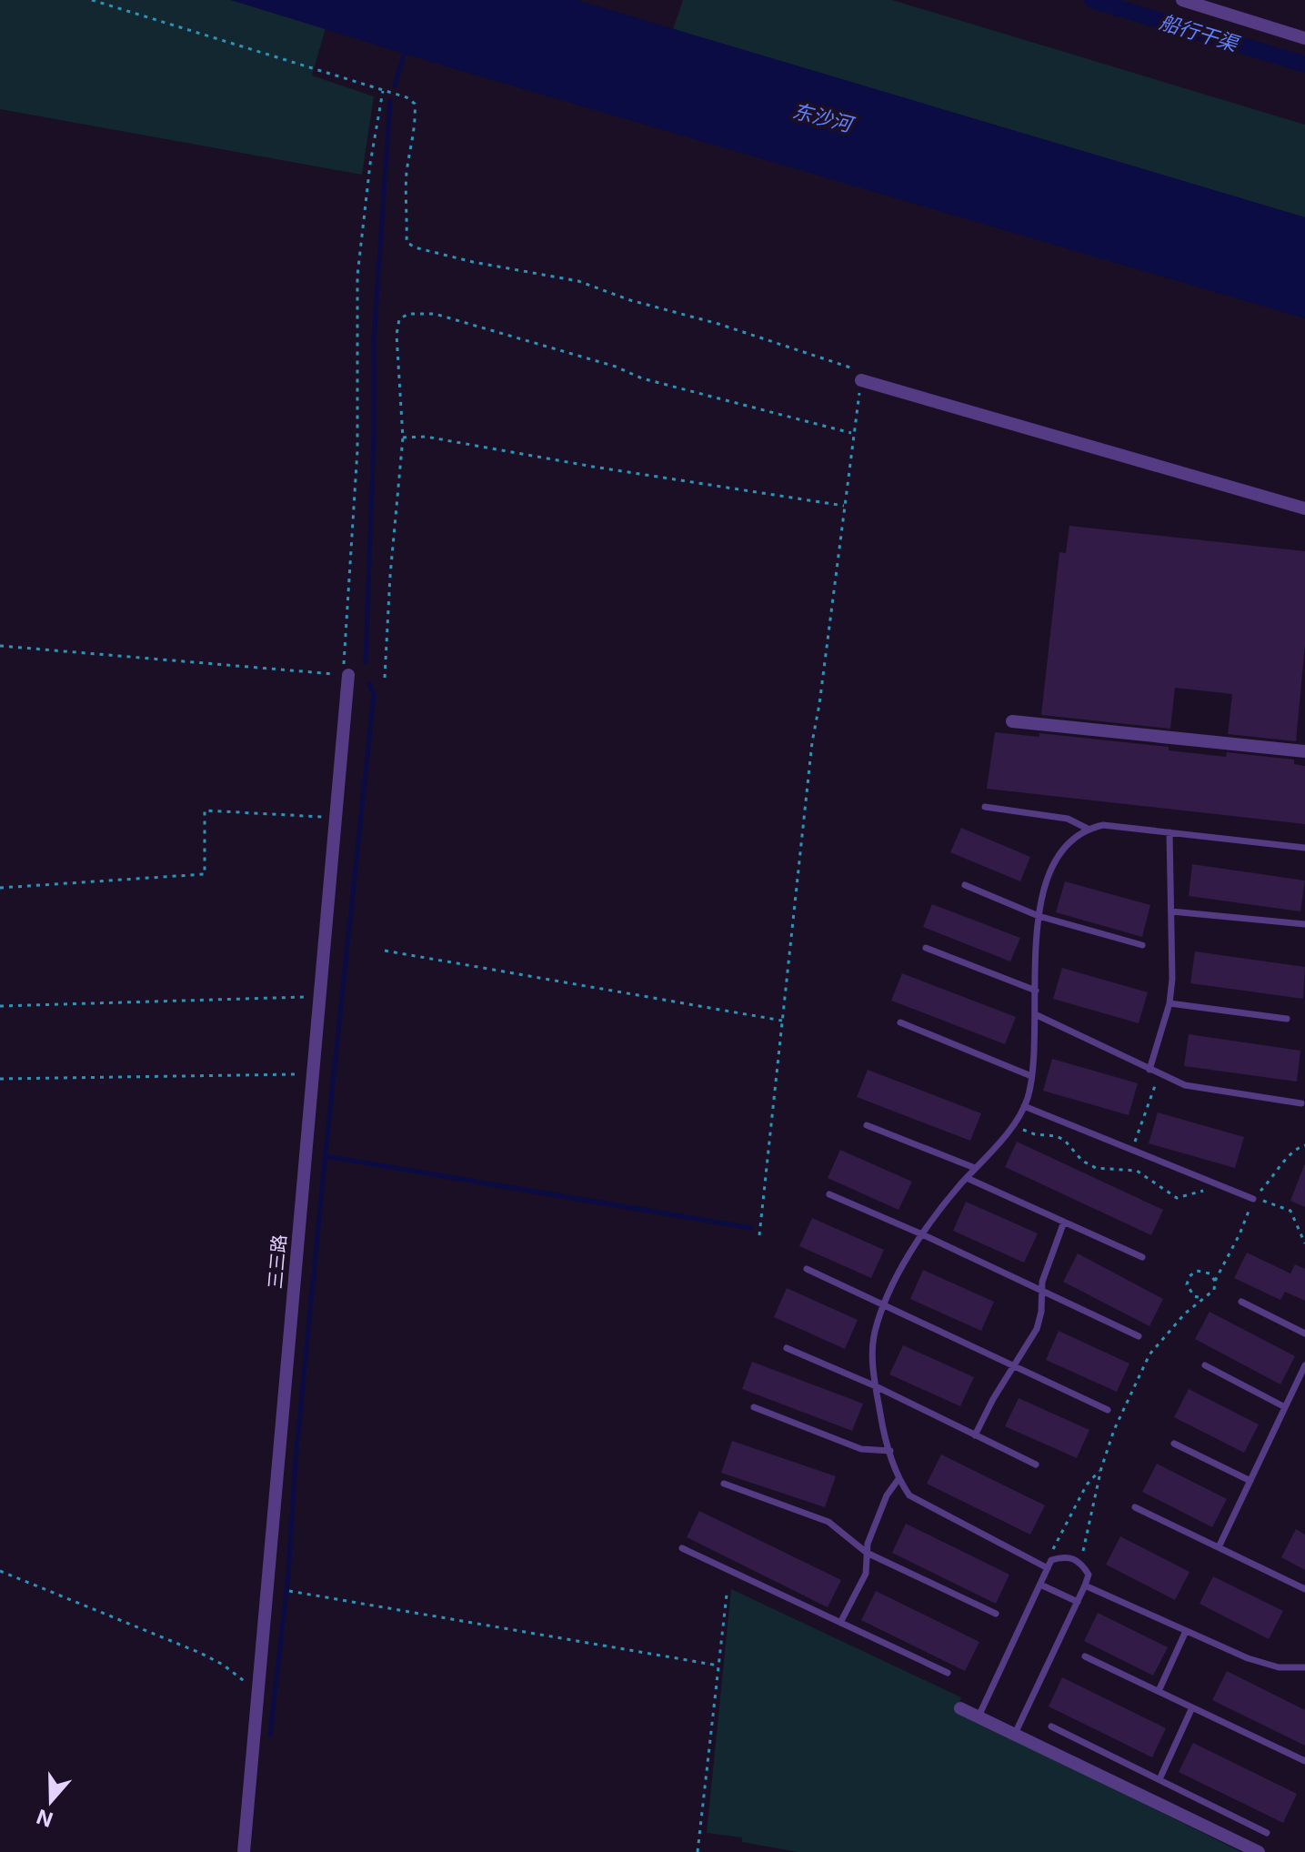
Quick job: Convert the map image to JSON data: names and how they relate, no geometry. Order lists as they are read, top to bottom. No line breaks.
{"streets":{"street":["三三路"]},"water":["船行干渠","东沙河"],"north":"bottom"}
